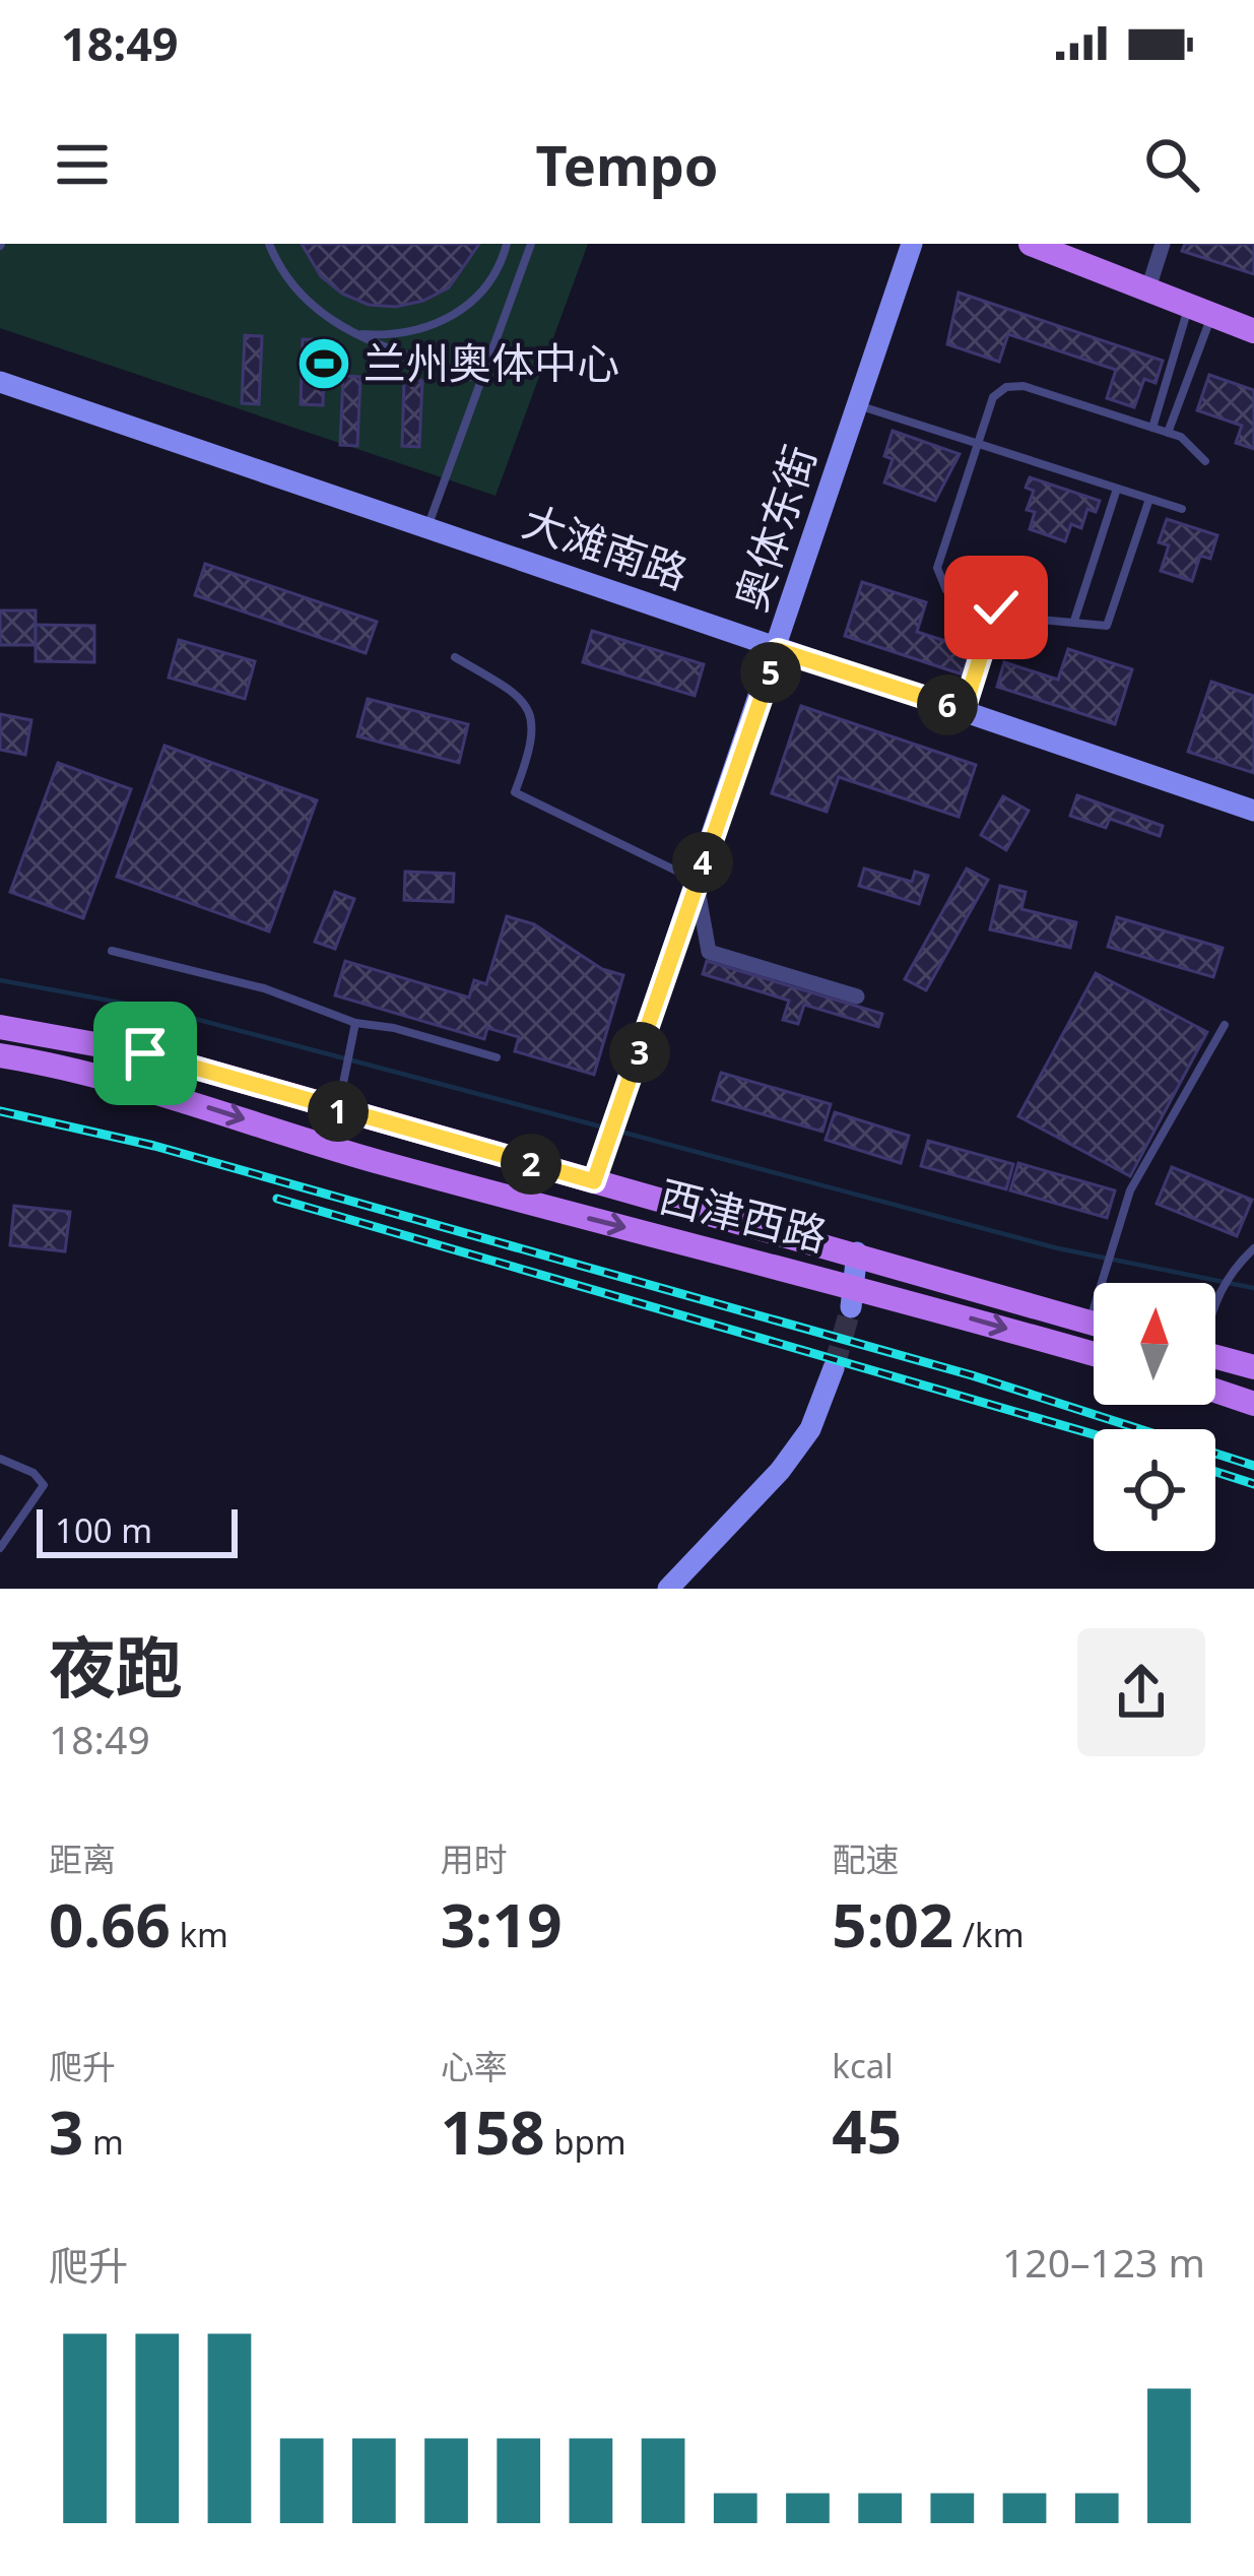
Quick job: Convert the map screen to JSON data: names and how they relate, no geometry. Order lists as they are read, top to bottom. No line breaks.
{"streets":{"main road":["西津西路"],"street":["奥体东街","大滩南路"]},"crossings":[["奥体东街","大滩南路"],["奥体东街","西津西路"]],"places":{"sports":["兰州奥体中心"]},"scale_bar":"100 m","north":"top","page":{"status":"18:49","header":"Tempo","pins":["5","6","4","3","1","2"],"scale":"100 m","heading":["夜跑","18:49"],"stats":[["距离","0.66 km"],["用时","3:19"],["配速","5:02 /km"],["爬升","3 m"],["心率","158 bpm"],["kcal","45"]],"chart":["爬升","120–123 m"]}}
